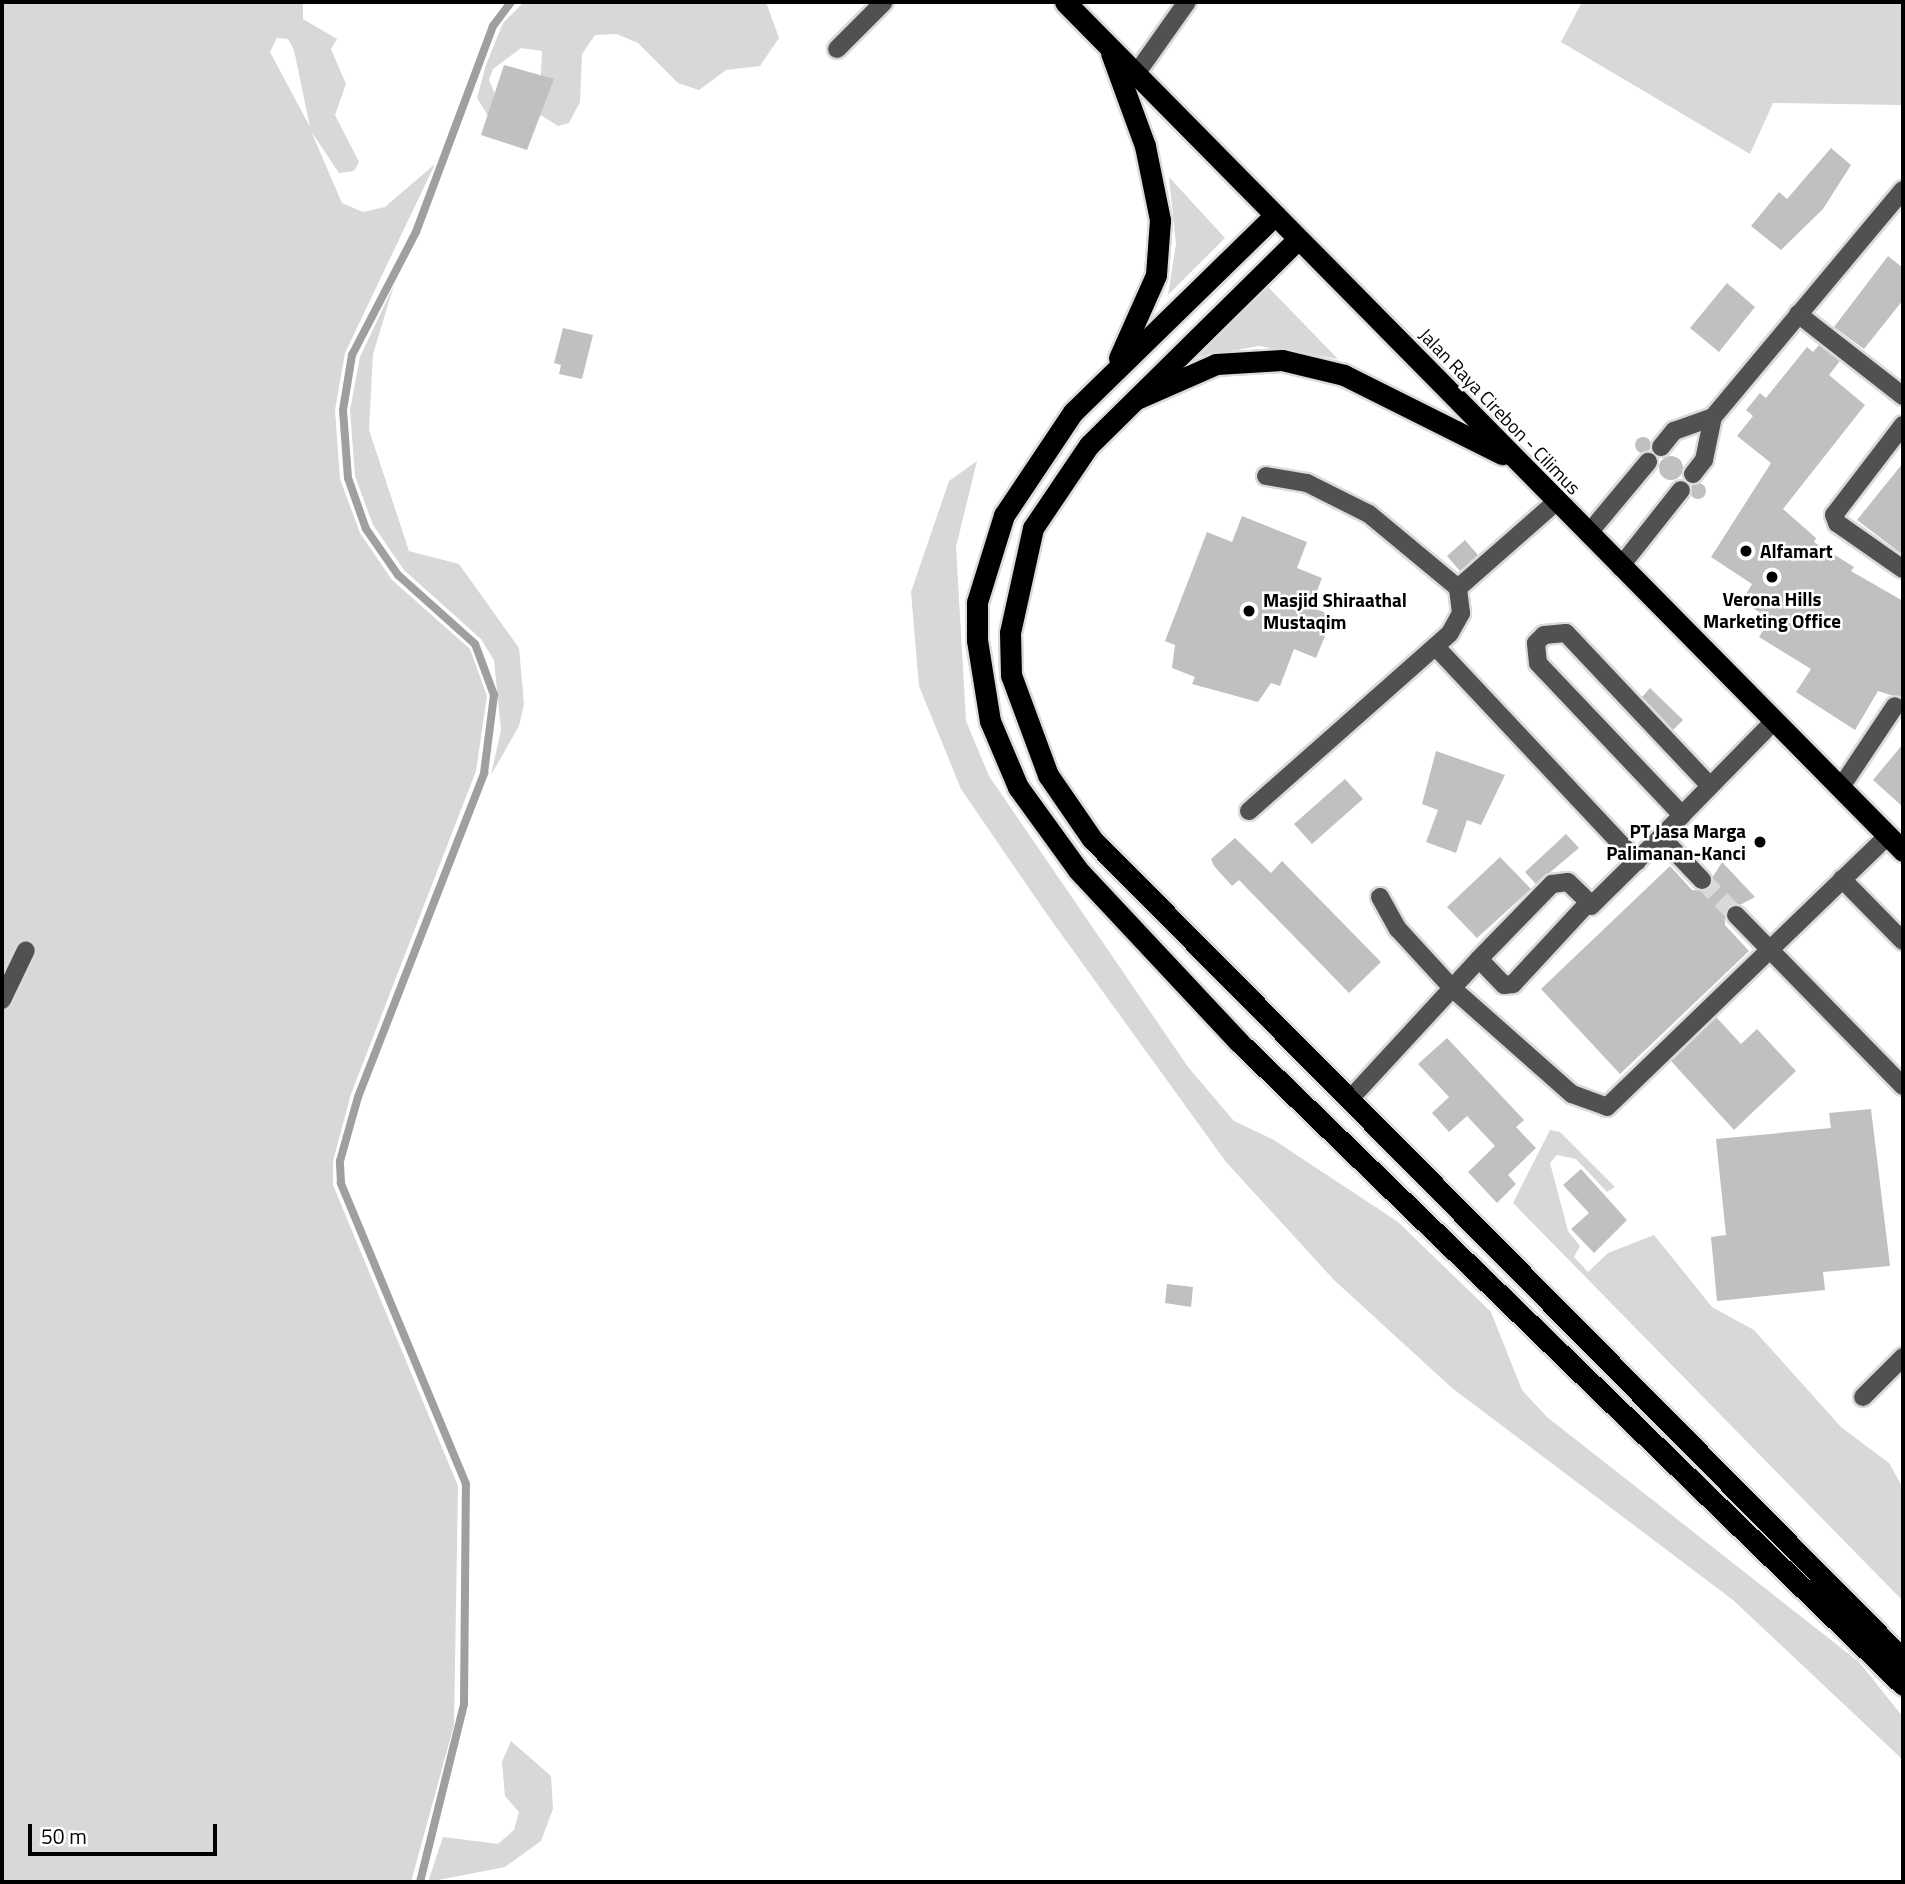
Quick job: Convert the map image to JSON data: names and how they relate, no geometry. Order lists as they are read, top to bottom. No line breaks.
{"streets":{"highway":["Jalan Raya Cirebon - Cilimus"]},"places":["Alfamart","Verona Hills Marketing Office","Masjid Shiraathal Mustaqim","PT Jasa Marga Palimanan-Kanci"],"scale_bar":"50 m"}
